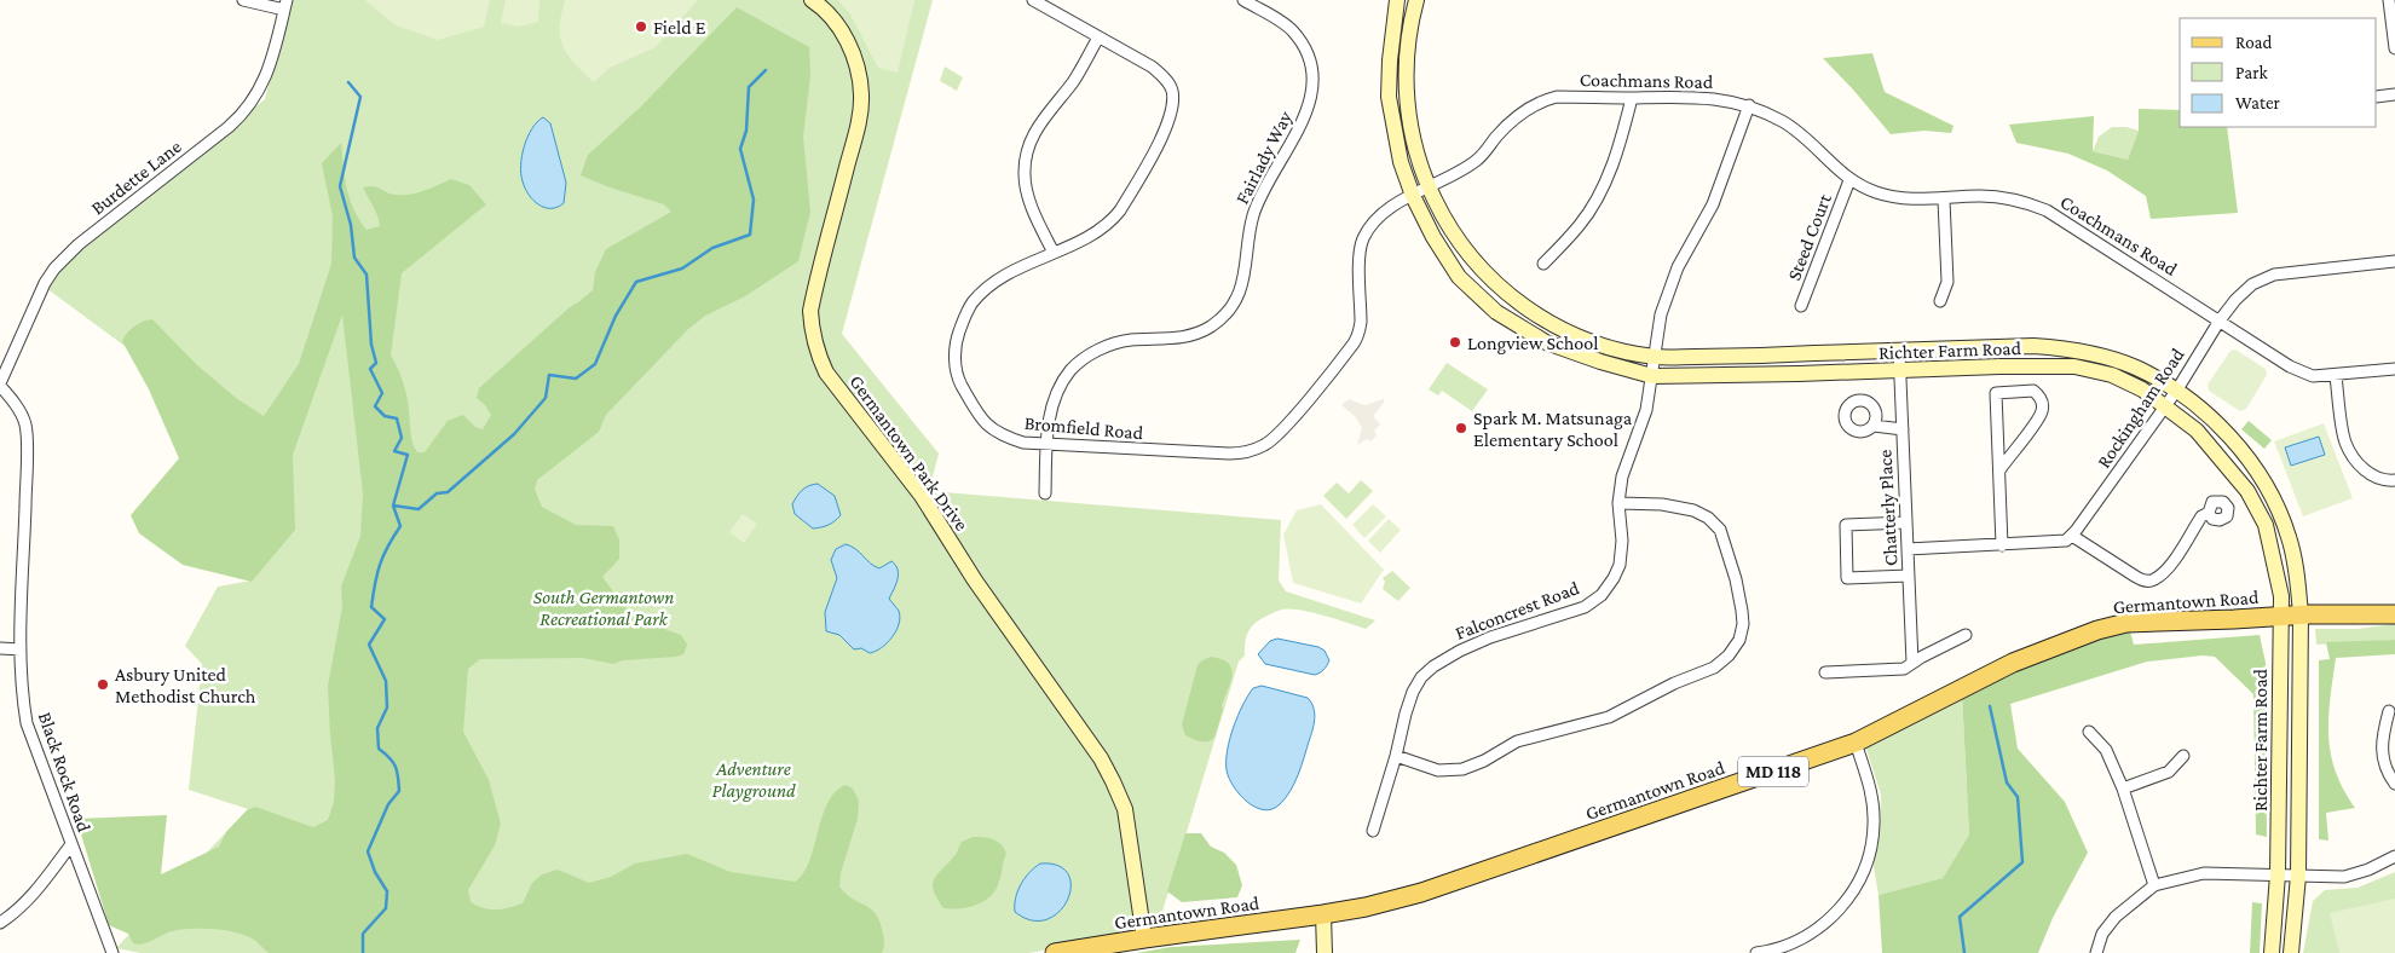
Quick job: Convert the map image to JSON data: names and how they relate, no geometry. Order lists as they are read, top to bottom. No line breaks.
{"streets":{"main road":["Richter Farm Road","Germantown Park Drive","Germantown Road","MD 118"],"street":["Coachmans Road","Fairlady Way","Burdette Lane","Steed Court","Rockingham Road","Bromfield Road","Chatterly Place","Falconcrest Road","Black Rock Road"]},"crossings":[["Coachmans Road","Steed Court"],["Coachmans Road","Richter Farm Road"],["Coachmans Road","Rockingham Road"],["Coachmans Road","Bromfield Road"],["Coachmans Road","Falconcrest Road"],["Fairlady Way","Bromfield Road"],["Burdette Lane","Black Rock Road"],["Richter Farm Road","Rockingham Road"],["Richter Farm Road","Bromfield Road"],["Richter Farm Road","Chatterly Place"],["Richter Farm Road","Germantown Road"],["Richter Farm Road","Falconcrest Road"],["Germantown Park Drive","Germantown Road"]],"parks":["South Germantown Recreational Park","Adventure Playground"],"places":["Field E","Longview School","Spark M. Matsunaga Elementary School","Asbury United Methodist Church"],"legend":["Road","Park","Water"]}
